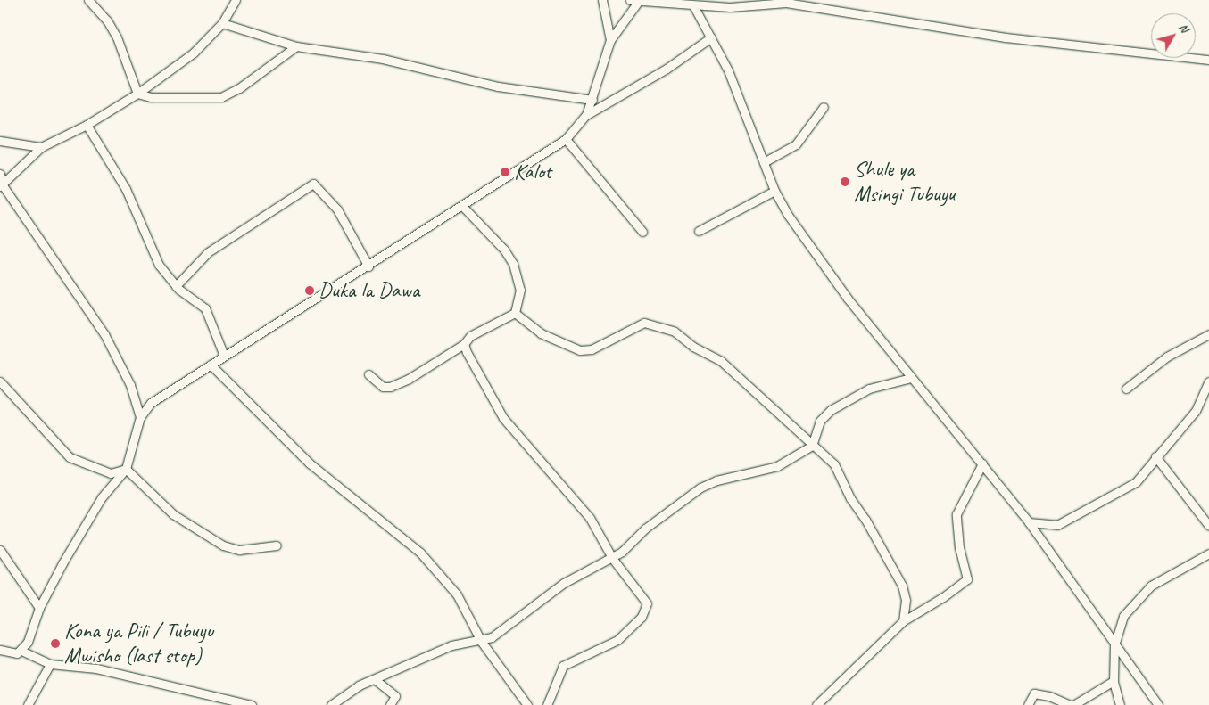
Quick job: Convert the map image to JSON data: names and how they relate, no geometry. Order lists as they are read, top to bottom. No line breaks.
{"places":["Kalot","Shule ya Msingi Tubuyu","Duka la Dawa","Kona ya Pili / Tubuyu Mwisho (last stop)"],"north":"top right"}
